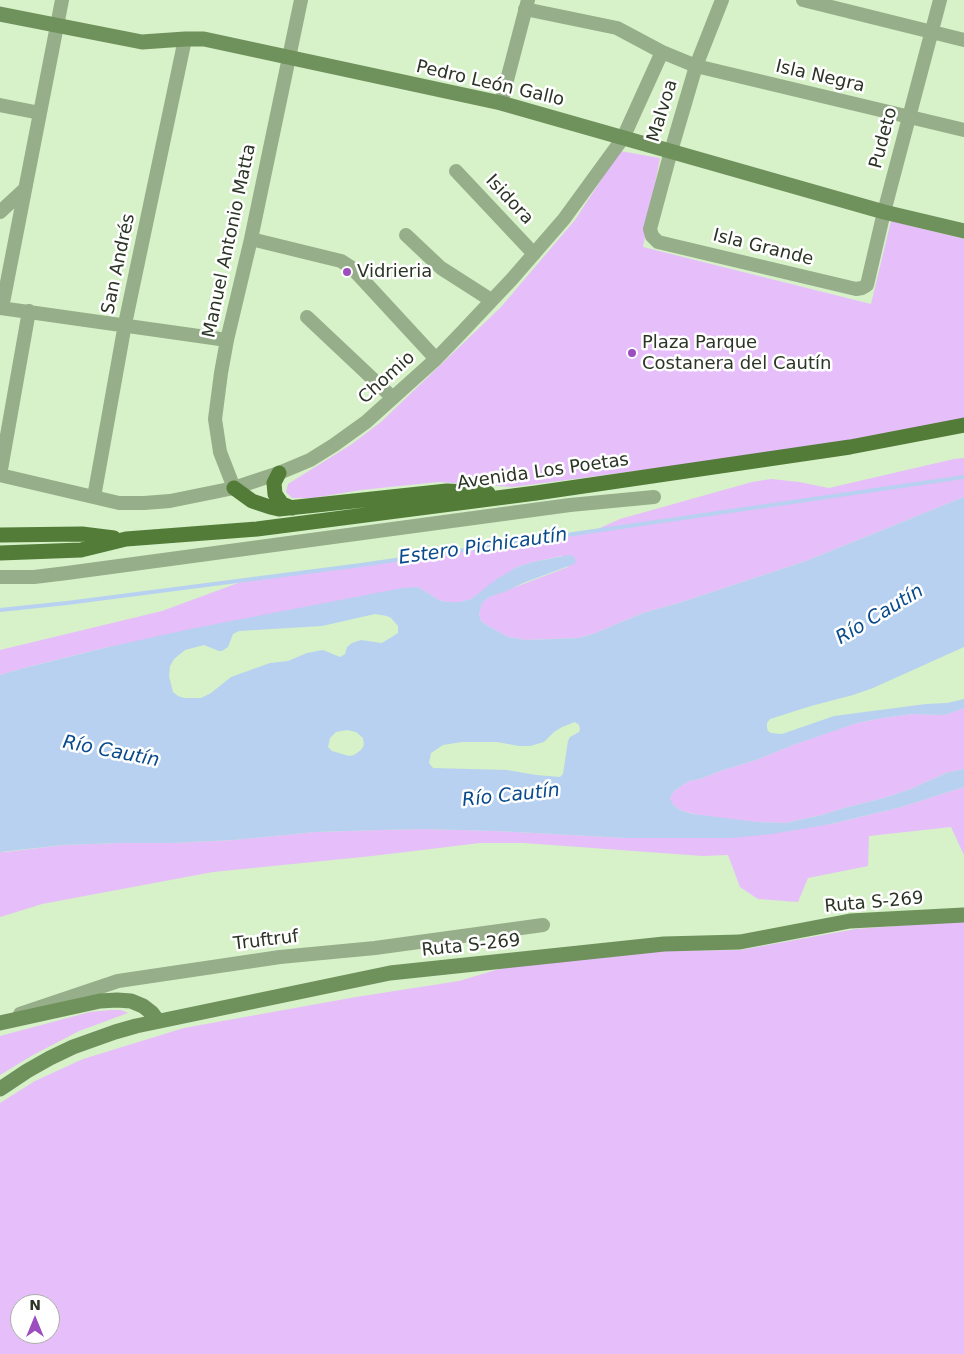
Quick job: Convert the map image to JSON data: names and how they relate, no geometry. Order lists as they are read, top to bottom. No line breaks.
{"streets":{"main road":["Avenida Los Poetas"],"street":["Isla Negra","Pedro León Gallo","Malvoa","Pudeto","Isidora","Manuel Antonio Matta","Isla Grande","San Andrés","Chomio","Ruta S-269","Truftruf"]},"crossings":[["Isla Negra","Malvoa"],["Isla Negra","Pudeto"],["Isla Negra","Chomio"],["Pedro León Gallo","Malvoa"],["Pedro León Gallo","Pudeto"],["Pedro León Gallo","Manuel Antonio Matta"],["Pedro León Gallo","San Andrés"],["Pedro León Gallo","Chomio"],["Malvoa","Isla Grande"],["Pudeto","Isla Grande"],["Isidora","Chomio"],["Manuel Antonio Matta","Chomio"],["San Andrés","Chomio"],["Ruta S-269","Truftruf"]],"water":["Estero Pichicautín","Río Cautín"],"places":["Vidrieria","Plaza Parque Costanera del Cautín"],"north":"top"}
